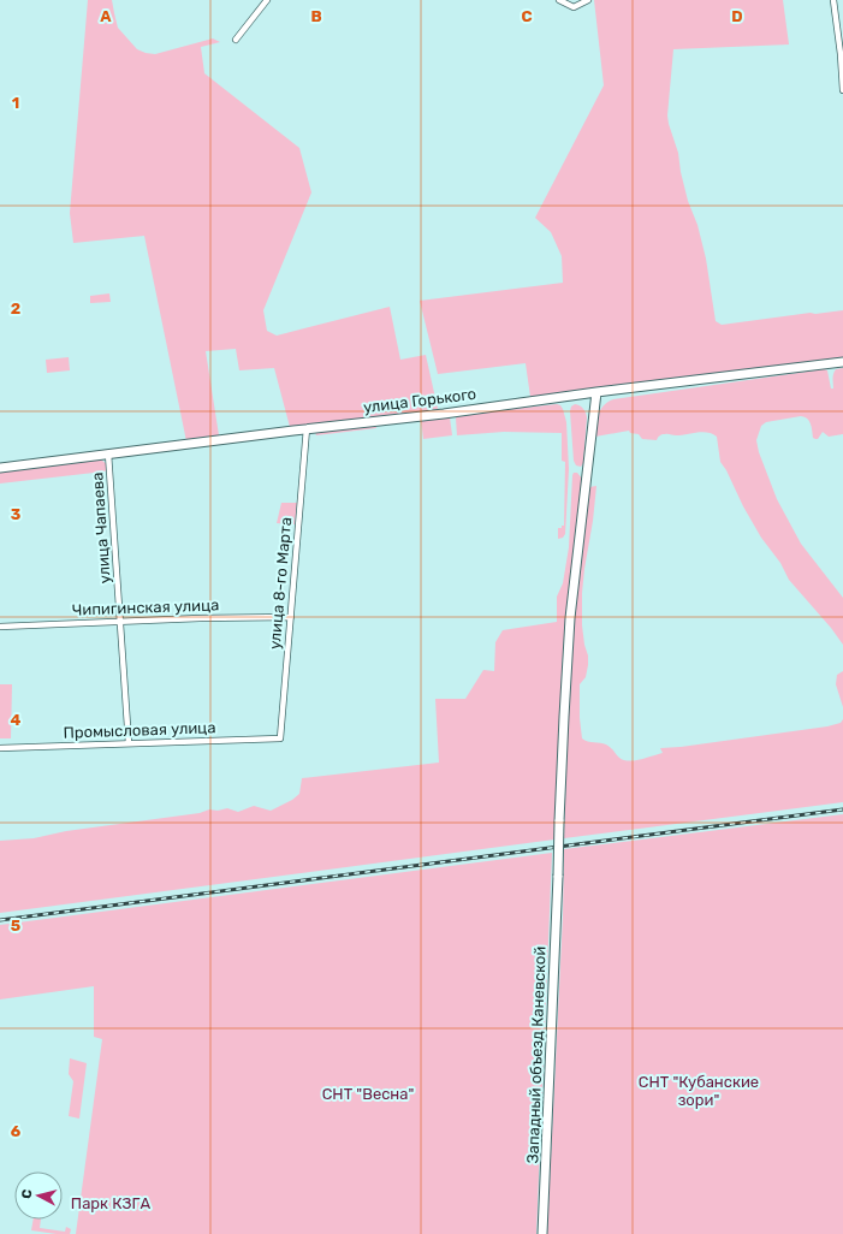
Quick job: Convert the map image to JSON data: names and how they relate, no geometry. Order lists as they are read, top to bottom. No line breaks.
{"streets":{"main road":["улица Горького","Западный объезд Каневской"],"street":["улица Чапаева","улица 8-го Марта","Чипигинская улица","Промысловая улица"]},"crossings":[["улица Горького","улица Чапаева"],["улица Горького","улица 8-го Марта"],["улица Горького","Западный объезд Каневской"],["улица Чапаева","Чипигинская улица"],["улица Чапаева","Промысловая улица"],["улица 8-го Марта","Чипигинская улица"],["улица 8-го Марта","Промысловая улица"]],"parks":["СНТ \"Кубанские зори\"","СНТ \"Весна\"","Парк КЗГА"],"north":"left","grid":{"columns":["A","B","C","D"],"rows":["1","2","3","4","5","6"]}}
